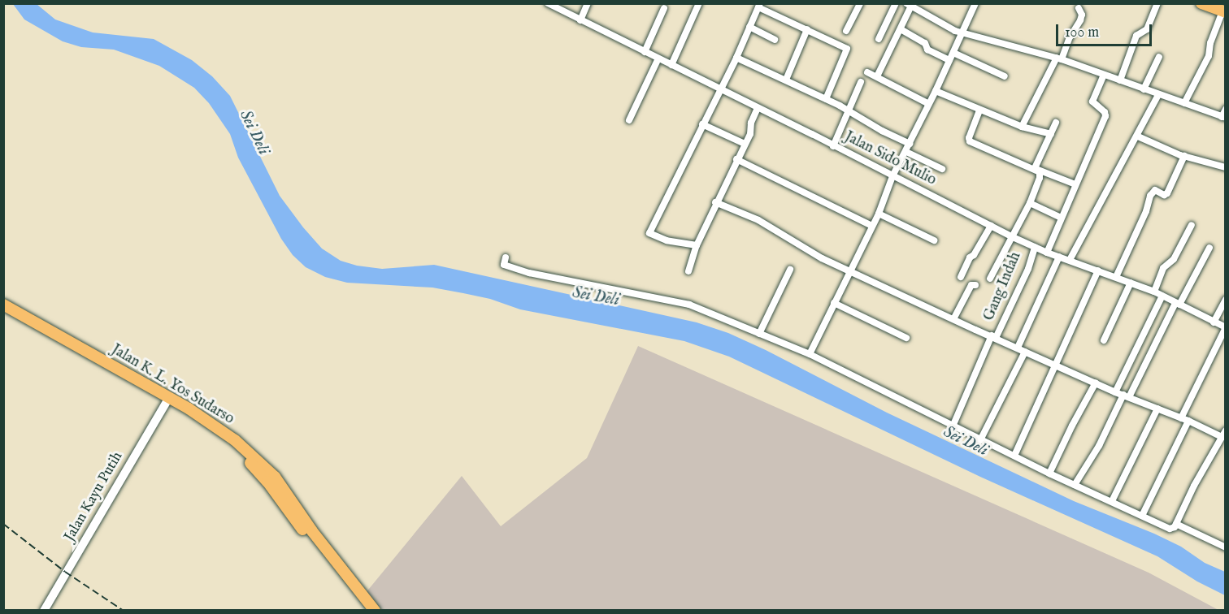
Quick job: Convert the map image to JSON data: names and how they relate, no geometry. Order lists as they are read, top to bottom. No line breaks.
{"streets":{"main road":["Jalan K. L. Yos Sudarso"],"street":["Jalan Sido Mulio","Gang Indah","Jalan Kayu Putih"]},"crossings":[["Jalan Sido Mulio","Gang Indah"],["Jalan K. L. Yos Sudarso","Jalan Kayu Putih"]],"water":["Sei Deli"],"scale_bar":"100 m"}
